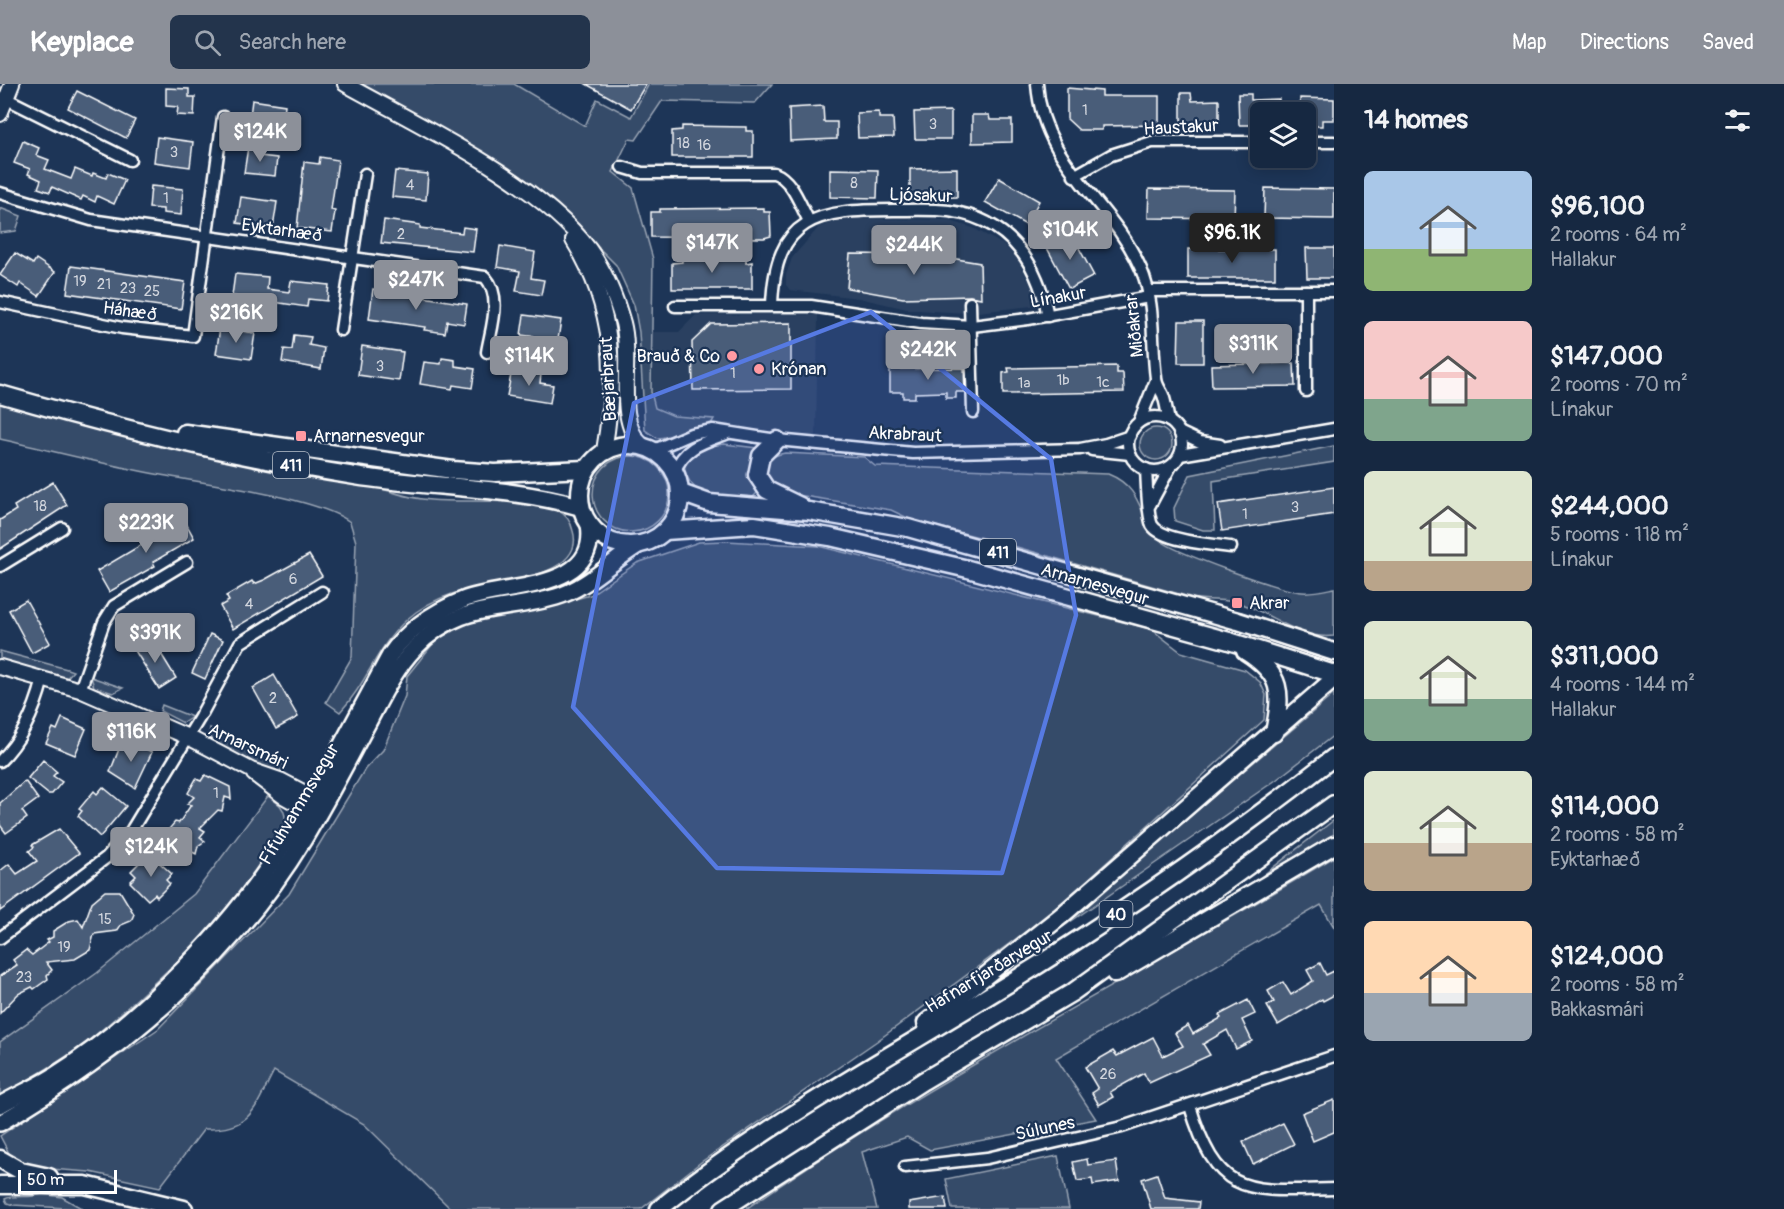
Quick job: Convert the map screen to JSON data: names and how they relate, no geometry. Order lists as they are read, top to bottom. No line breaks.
{"streets":{"main road":["411","Arnarnesvegur","Fífuhvammsvegur","40","Hafnarfjarðarvegur"],"street":["Haustakur","Ljósakur","Eyktarhæð","Línakur","Háhæð","Miðakrar","Bæjarbraut","Akrabraut","Arnarsmári","Súlunes"]},"crossings":[["Haustakur","Miðakrar"],["Ljósakur","Línakur"],["Eyktarhæð","Háhæð"],["Línakur","Miðakrar"],["Miðakrar","Akrabraut"],["Bæjarbraut","Akrabraut"],["Bæjarbraut","411"],["Bæjarbraut","Arnarnesvegur"],["Bæjarbraut","Fífuhvammsvegur"],["Akrabraut","411"],["Akrabraut","Arnarnesvegur"],["Akrabraut","Fífuhvammsvegur"],["411","Arnarnesvegur"],["411","Fífuhvammsvegur"],["Arnarnesvegur","Fífuhvammsvegur"],["Arnarsmári","Fífuhvammsvegur"]],"places":{"other":["Brauð & Co","Krónan"],"transit":["Arnarnesvegur","Akrar"]},"house_numbers":["1","3","18","16","3","8","4","1","2","19","21","23","25","3","1","1b","1c","1a","18","3","1","6","4","2","1","15","19","23","26"],"scale_bar":"50 m","page":{"header":"Keyplace","search":"Search here","nav":["Map","Directions","Saved"],"heading":"14 homes","price":["$124K","$104K","$96.1K","$147K","$244K","$247K","$216K","$311K","$242K","$114K","$223K","$391K","$116K","$124K"],"list":[{"name":"$96,100","note":"2 rooms · 64 m² · Hallakur"},{"name":"$147,000","note":"2 rooms · 70 m² · Línakur"},{"name":"$244,000","note":"5 rooms · 118 m² · Línakur"},{"name":"$311,000","note":"4 rooms · 144 m² · Hallakur"},{"name":"$114,000","note":"2 rooms · 58 m² · Eyktarhæð"},{"name":"$124,000","note":"2 rooms · 58 m² · Bakkasmári"}],"scale":"50 m"}}
